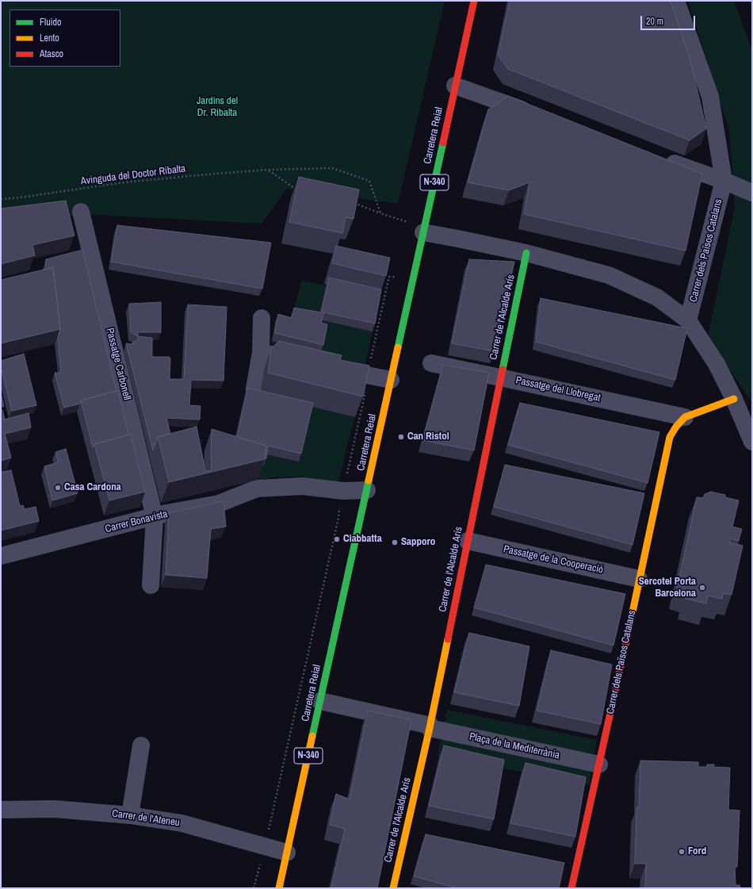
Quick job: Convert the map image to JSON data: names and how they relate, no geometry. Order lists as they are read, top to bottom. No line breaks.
{"streets":{"street":["Carretera Reial","N-340","Carrer dels Països Catalans","Carrer de l'Alcalde Arís","Passatge Carbonell","Passatge del Llobregat","Carrer Bonavista","Passatge de la Cooperació","Plaça de la Mediterrània","Carrer de l'Ateneu"],"path":["Avinguda del Doctor Ribalta"]},"crossings":[["Carretera Reial","Carrer Bonavista"],["Carretera Reial","Plaça de la Mediterrània"],["Carretera Reial","Carrer de l'Ateneu"],["Carrer dels Països Catalans","Passatge del Llobregat"],["Carrer dels Països Catalans","Passatge de la Cooperació"],["Carrer dels Països Catalans","Plaça de la Mediterrània"],["Carrer de l'Alcalde Arís","Passatge del Llobregat"],["Carrer de l'Alcalde Arís","Passatge de la Cooperació"],["Carrer de l'Alcalde Arís","Plaça de la Mediterrània"],["Passatge Carbonell","Carrer Bonavista"]],"parks":["Jardins del Dr. Ribalta"],"places":["Can Ristol","Casa Cardona","Ciabbatta","Sapporo","Sercotel Porta Barcelona","Ford"],"legend":["Fluido","Lento","Atasco"],"scale_bar":"20 m"}
